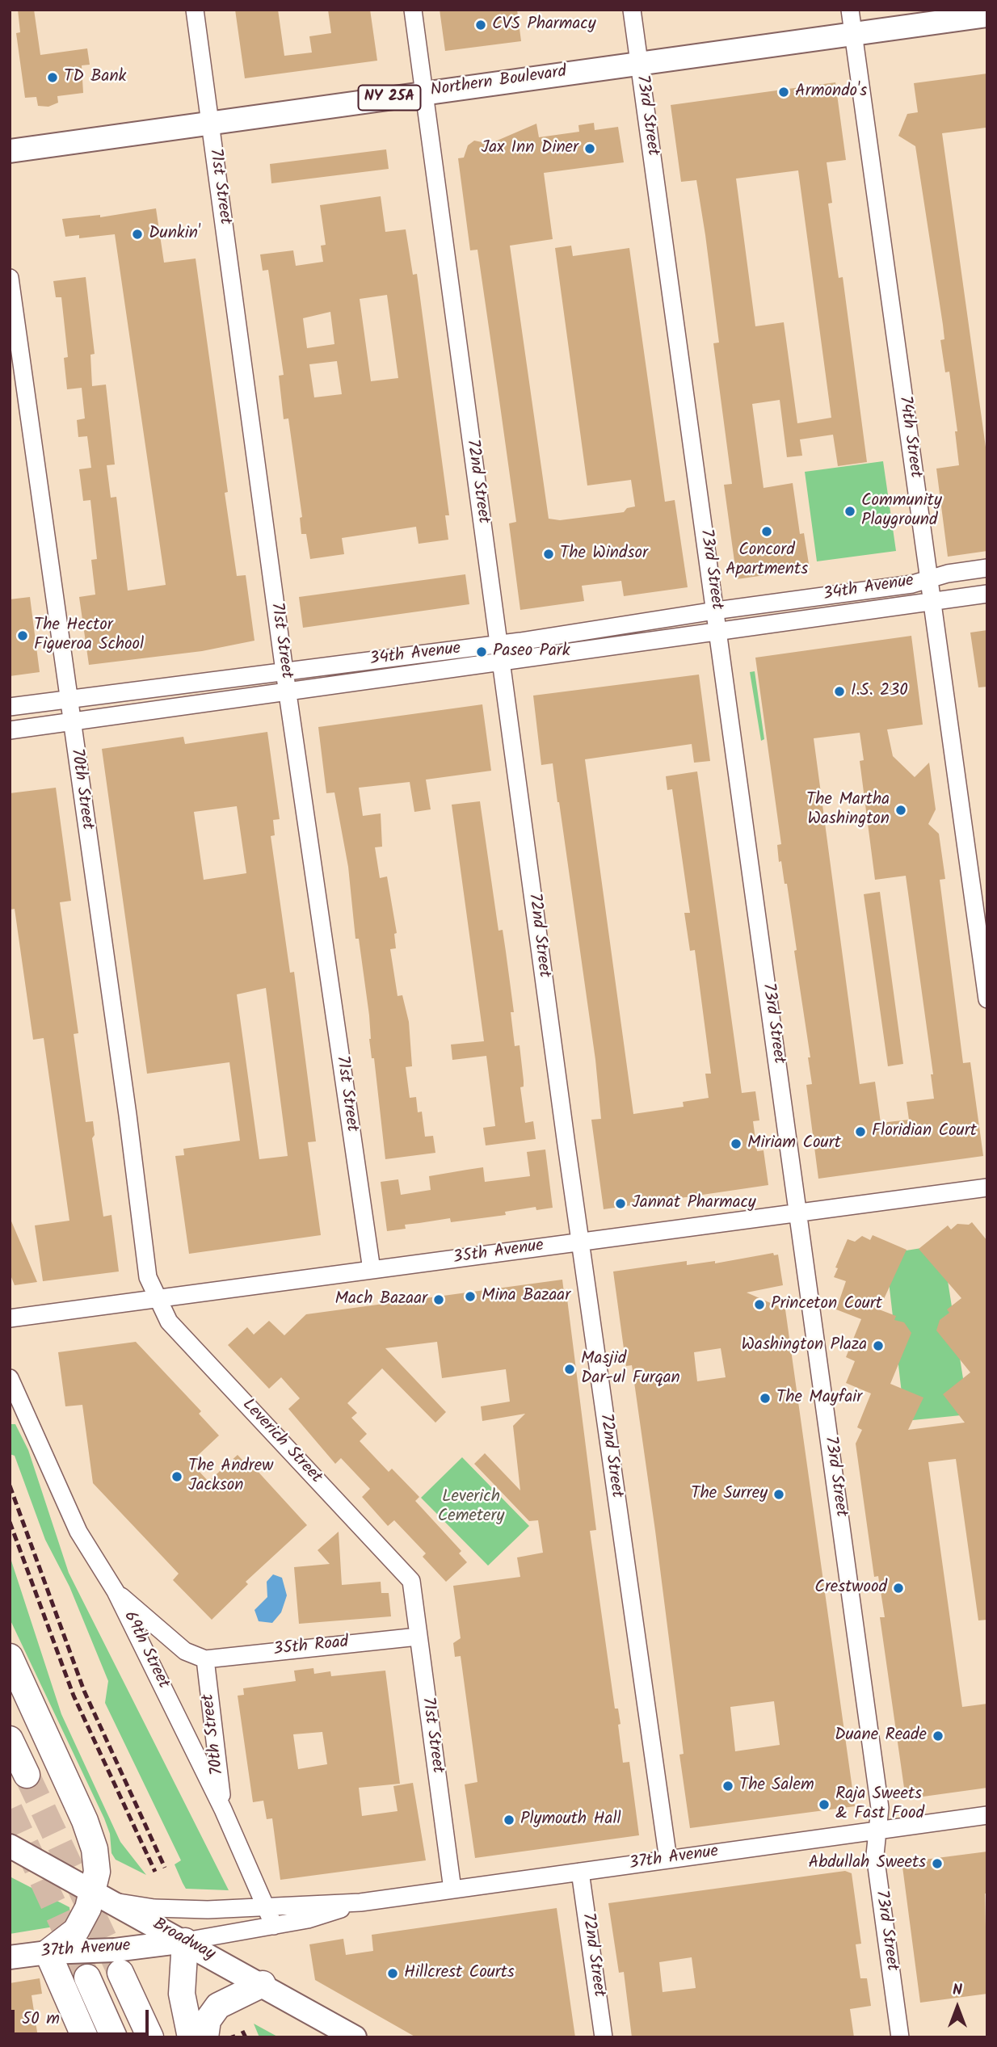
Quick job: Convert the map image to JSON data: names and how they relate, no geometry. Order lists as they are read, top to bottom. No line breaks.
{"streets":{"main road":["Northern Boulevard","NY 25A","37th Avenue","Broadway"],"street":["73rd Street","71st Street","74th Street","72nd Street","34th Avenue","70th Street","35th Avenue","Leverich Street","35th Road","69th Street"]},"crossings":[["Northern Boulevard","73rd Street"],["Northern Boulevard","71st Street"],["Northern Boulevard","74th Street"],["Northern Boulevard","72nd Street"],["73rd Street","34th Avenue"],["73rd Street","35th Avenue"],["73rd Street","37th Avenue"],["71st Street","34th Avenue"],["71st Street","35th Avenue"],["71st Street","Leverich Street"],["71st Street","35th Road"],["71st Street","37th Avenue"],["74th Street","34th Avenue"],["72nd Street","34th Avenue"],["72nd Street","35th Avenue"],["72nd Street","37th Avenue"],["34th Avenue","70th Street"],["70th Street","35th Avenue"],["70th Street","Leverich Street"],["70th Street","35th Road"],["70th Street","69th Street"],["35th Avenue","Leverich Street"],["69th Street","37th Avenue"],["37th Avenue","Broadway"]],"parks":["Leverich Cemetery"],"places":["CVS Pharmacy","TD Bank","Armondo's","Jax Inn Diner","Dunkin'","Community Playground","Concord Apartments","The Windsor","The Hector Figueroa School","Paseo Park","I.S. 230","The Martha Washington","Floridian Court","Miriam Court","Jannat Pharmacy","Mina Bazaar","Mach Bazaar","Princeton Court","Washington Plaza","Masjid Dar-ul Furqan","The Mayfair","The Andrew Jackson","The Surrey","Crestwood","Duane Reade","The Salem","Raja Sweets & Fast Food","Plymouth Hall","Abdullah Sweets","Hillcrest Courts"],"scale_bar":"50 m","north":"top"}
